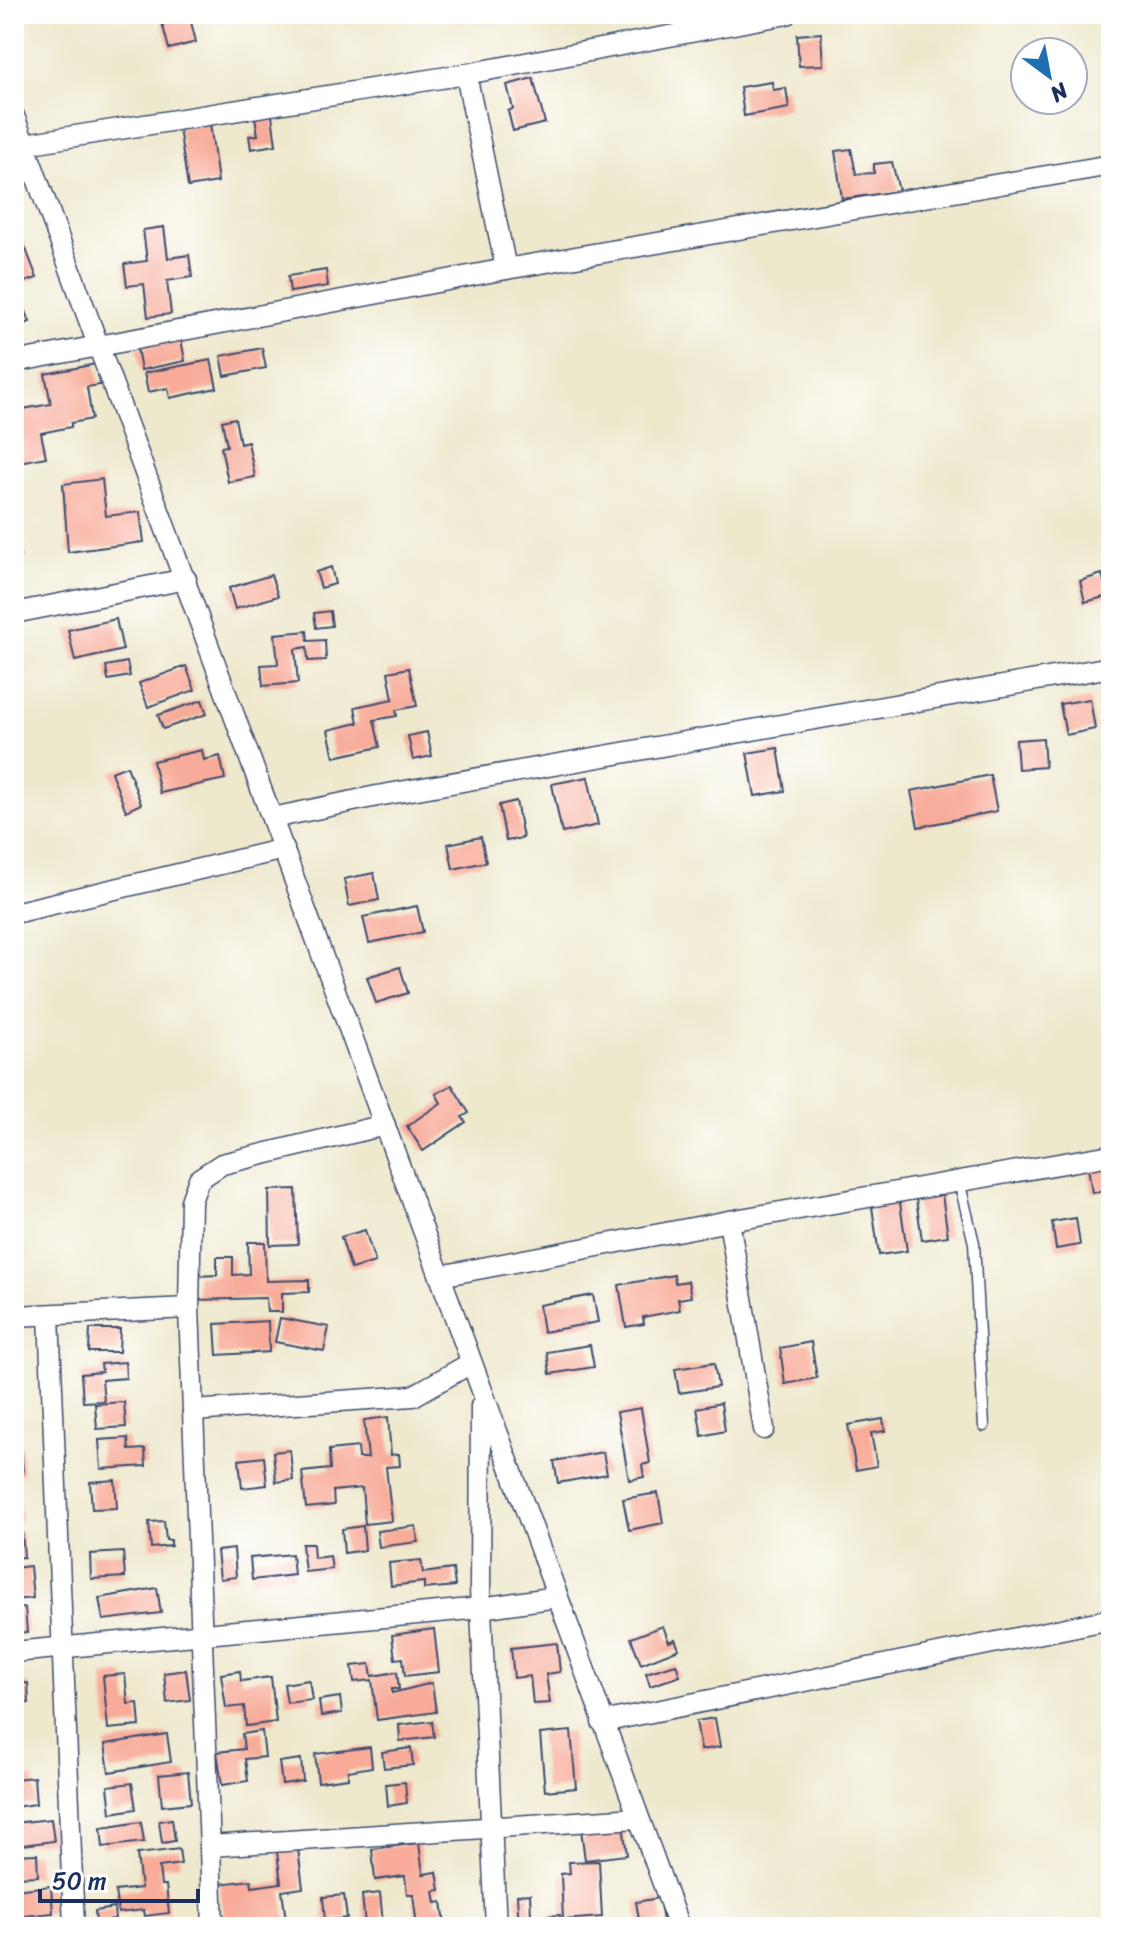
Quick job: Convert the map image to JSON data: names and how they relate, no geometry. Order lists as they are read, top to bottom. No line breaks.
{"scale_bar":"50 m","north":"bottom right"}
